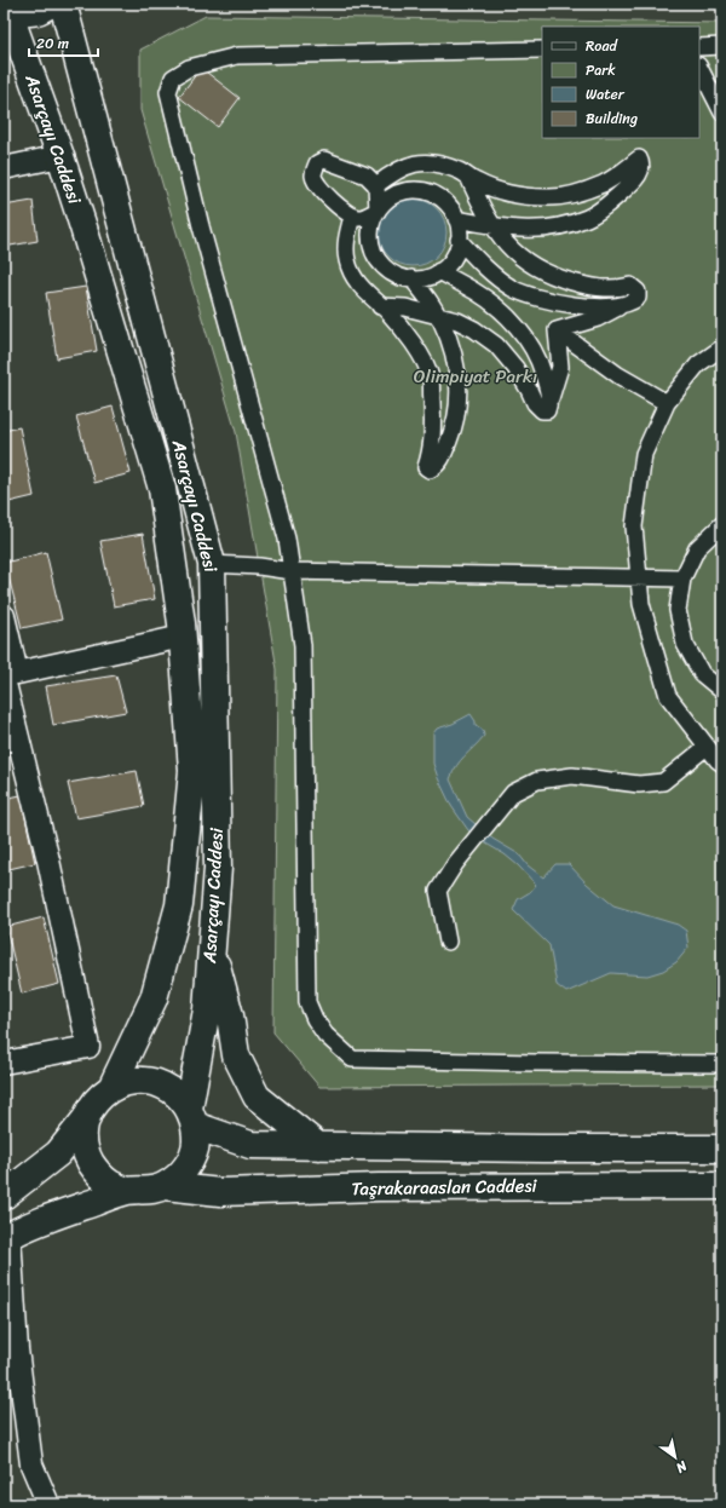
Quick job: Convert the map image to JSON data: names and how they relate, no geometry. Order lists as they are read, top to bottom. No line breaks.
{"streets":{"street":["Asarçayı Caddesi","Taşrakaraaslan Caddesi"]},"crossings":[["Asarçayı Caddesi","Taşrakaraaslan Caddesi"]],"parks":["Olimpiyat Parkı"],"legend":["Road","Park","Water","Building"],"scale_bar":"20 m","north":"bottom right"}
